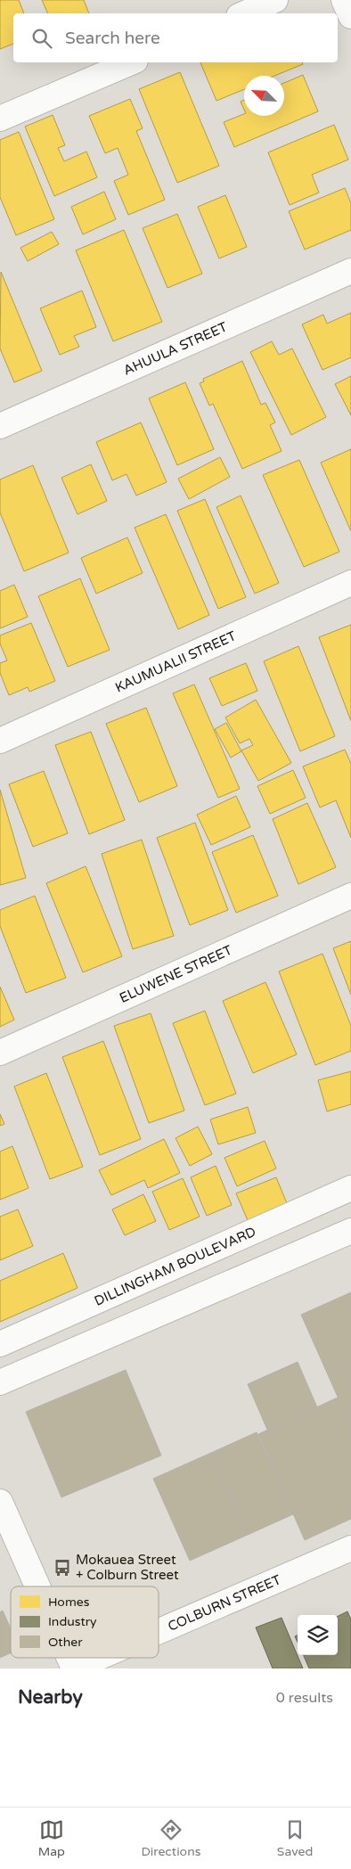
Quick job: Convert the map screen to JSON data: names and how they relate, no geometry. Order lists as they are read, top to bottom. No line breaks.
{"streets":{"street":["AHUULA STREET","KAUMUALII STREET","ELUWENE STREET","DILLINGHAM BOULEVARD","COLBURN STREET"]},"places":{"bus stop":["Mokauea Street + Colburn Street"]},"legend":["Homes","Industry","Other"],"north":"top left","page":{"search":"Search here","heading":["Nearby","0 results"],"nav":["Map","Directions","Saved"]}}
